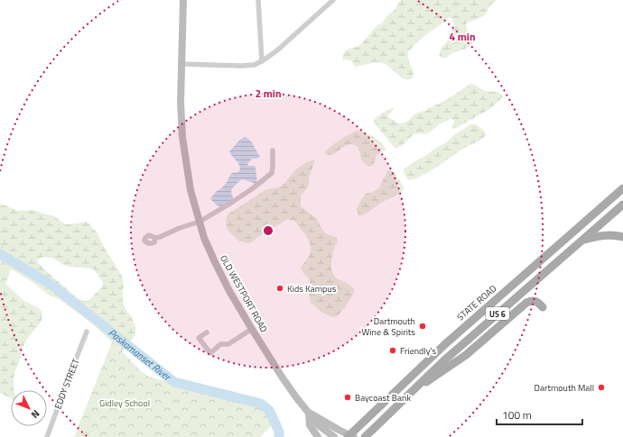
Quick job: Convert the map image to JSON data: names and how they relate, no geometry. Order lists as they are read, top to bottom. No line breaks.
{"streets":{"main road":["OLD WESTPORT ROAD","STATE ROAD","US 6"],"street":["EDDY STREET"]},"crossings":[["OLD WESTPORT ROAD","STATE ROAD"]],"water":["Paskamanset River"],"parks":["Gidley School"],"places":["Kids Kampus","Dartmouth Wine & Spirits","Friendly's","Dartmouth Mall","Baycoast Bank"],"scale_bar":"100 m","north":"bottom right","rings":["4 min","2 min"]}
